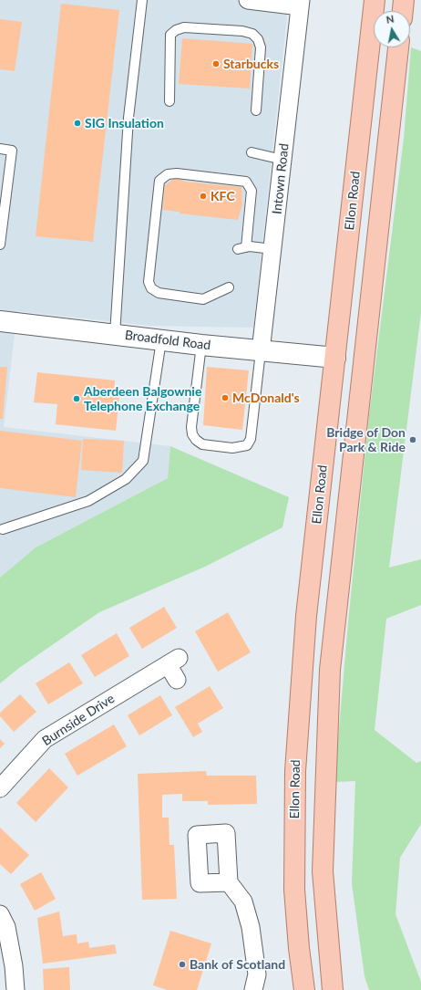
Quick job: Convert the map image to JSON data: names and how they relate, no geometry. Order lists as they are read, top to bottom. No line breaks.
{"streets":{"main road":["Ellon Road"],"street":["Intown Road","Broadfold Road","Burnside Drive"]},"crossings":[["Intown Road","Broadfold Road"],["Ellon Road","Broadfold Road"]],"places":["Starbucks","SIG Insulation","KFC","McDonald's","Aberdeen Balgownie Telephone Exchange","Bridge of Don Park & Ride","Bank of Scotland"],"north":"top"}
